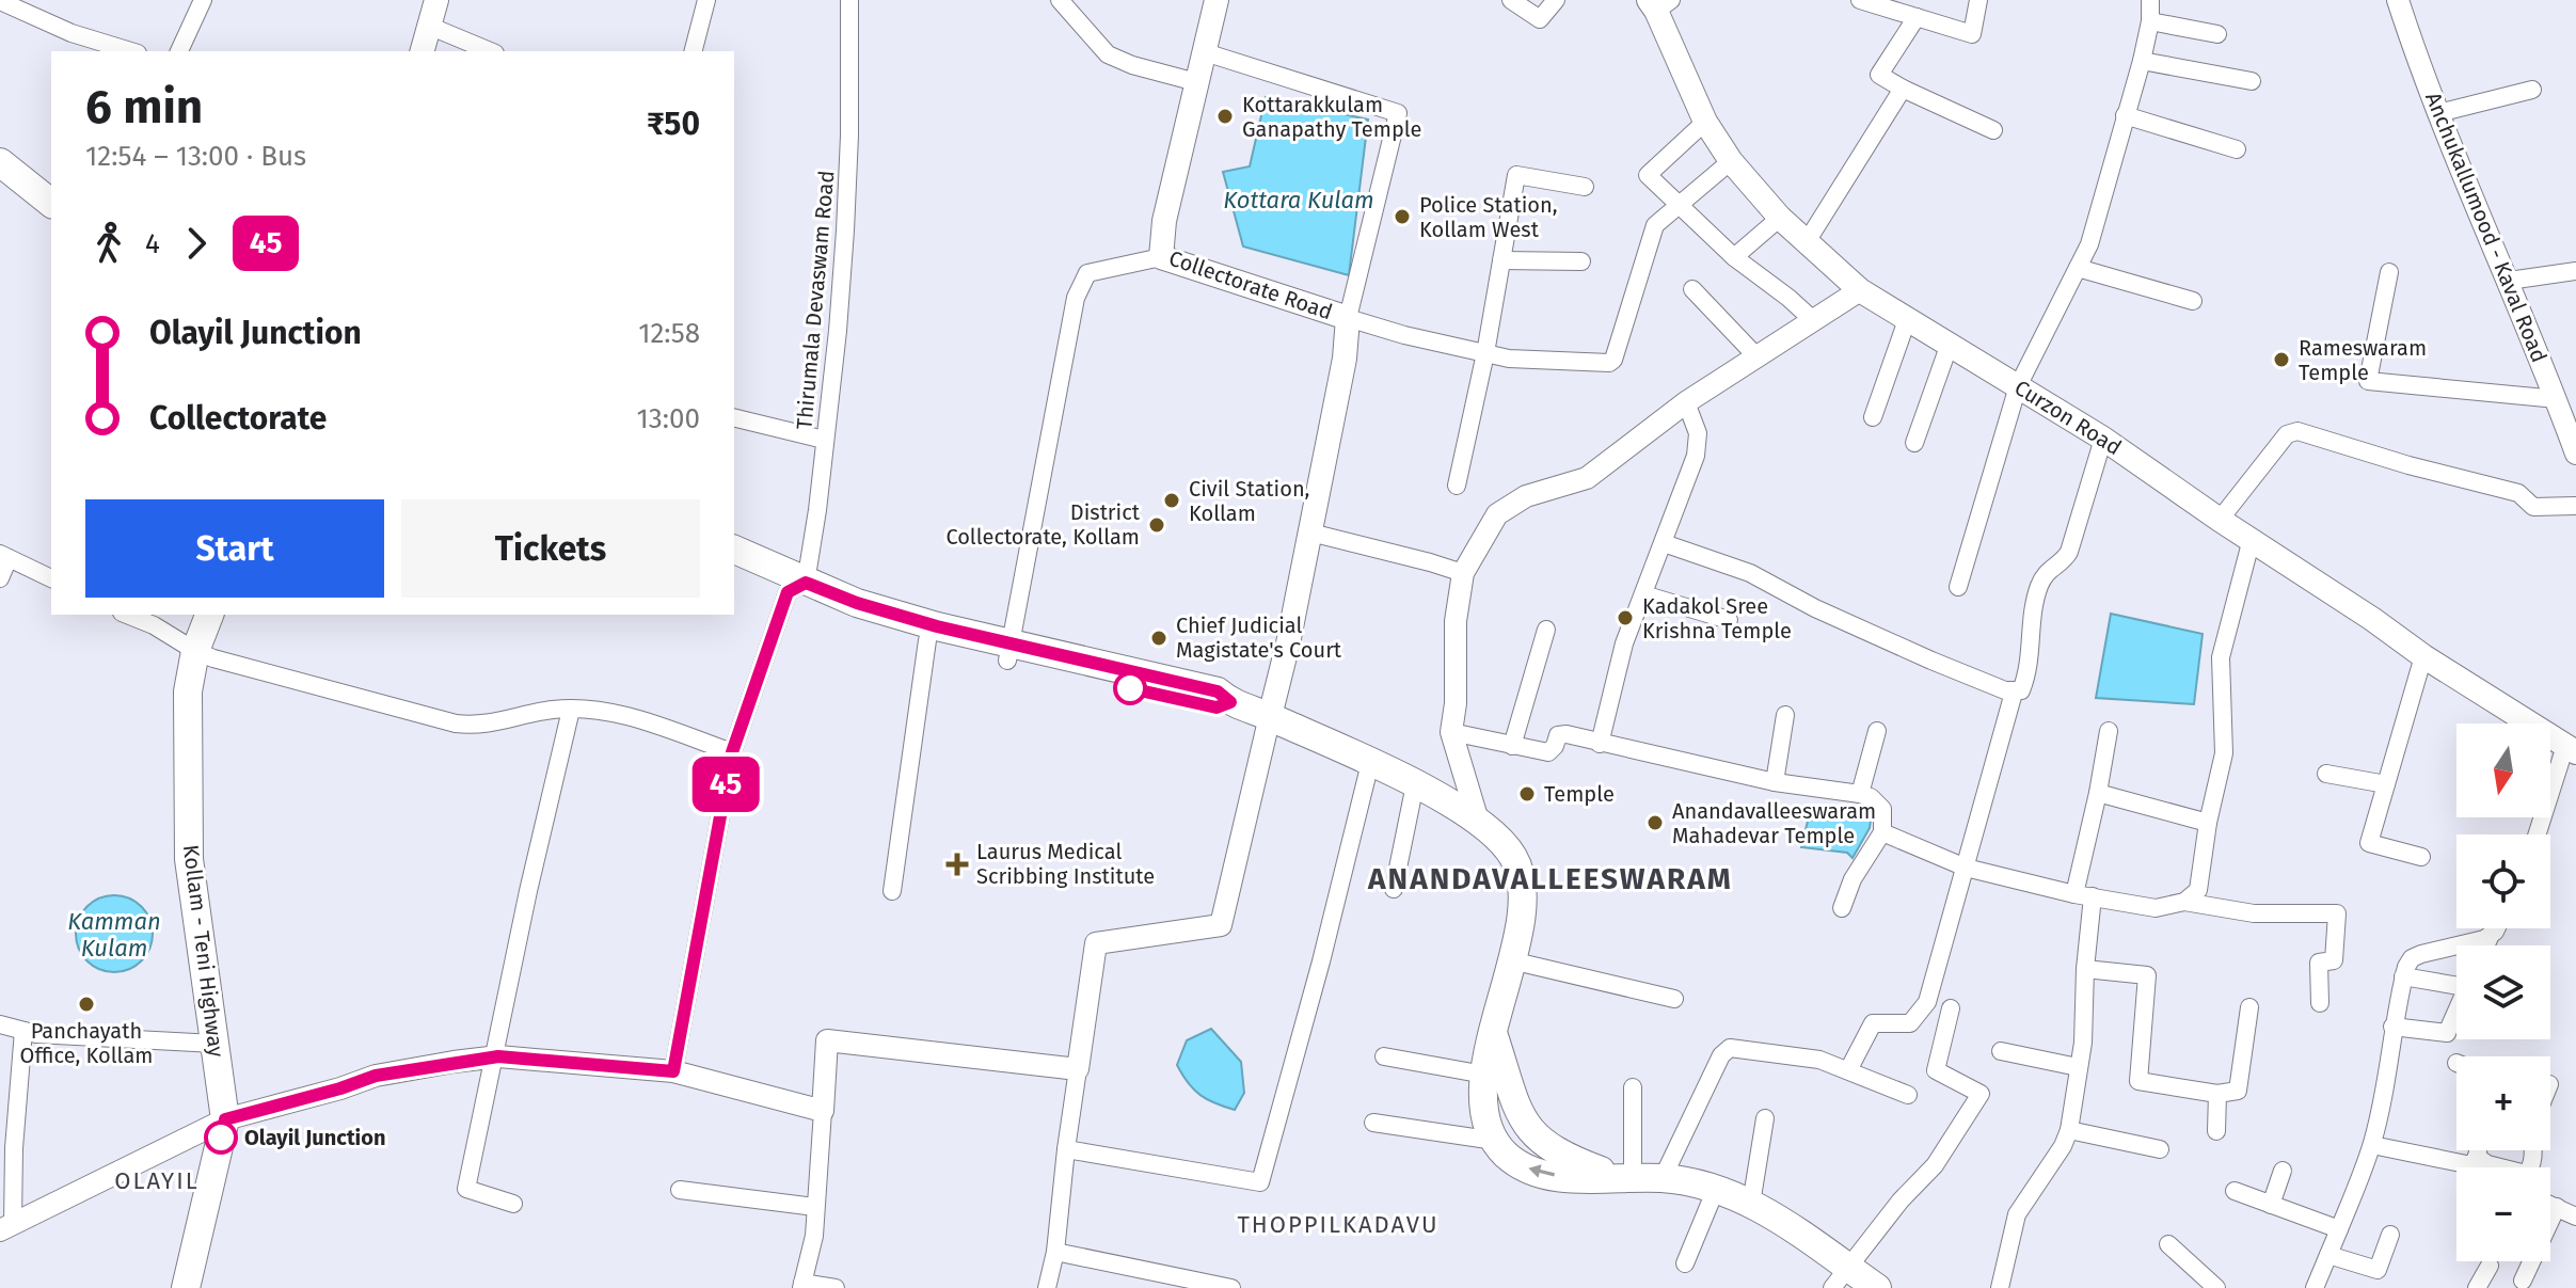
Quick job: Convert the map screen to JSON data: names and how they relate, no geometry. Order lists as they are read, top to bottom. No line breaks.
{"streets":{"main road":["Collectorate Road","Curzon Road","Kollam - Teni Highway"],"street":["Anchukallumood - Kaval Road","Thirumala Devaswam Road"]},"districts":["ANANDAVALLEESWARAM","OLAYIL","THOPPILKADAVU"],"water":["Kottara Kulam","Kamman Kulam"],"places":{"other":["Kottarakkulam Ganapathy Temple","Police Station, Kollam West","Rameswaram Temple","Civil Station, Kollam","District Collectorate, Kollam","Kadakol Sree Krishna Temple","Chief Judicial Magistate's Court","Temple","Anandavalleeswaram Mahadevar Temple","Panchayath Office, Kollam","Olayil Junction"],"health":["Laurus Medical Scribbing Institute"]},"lines":["bus line 45"],"north":"bottom","page":{"on_map":"45","heading":["6 min","12:54 – 13:00 · Bus","₹50"],"legs":["4","45"],"list":[{"name":"Olayil Junction","value":"12:58"},{"name":"Collectorate","value":"13:00"}],"buttons":["Start","Tickets"],"map_buttons":["+","−"]}}
